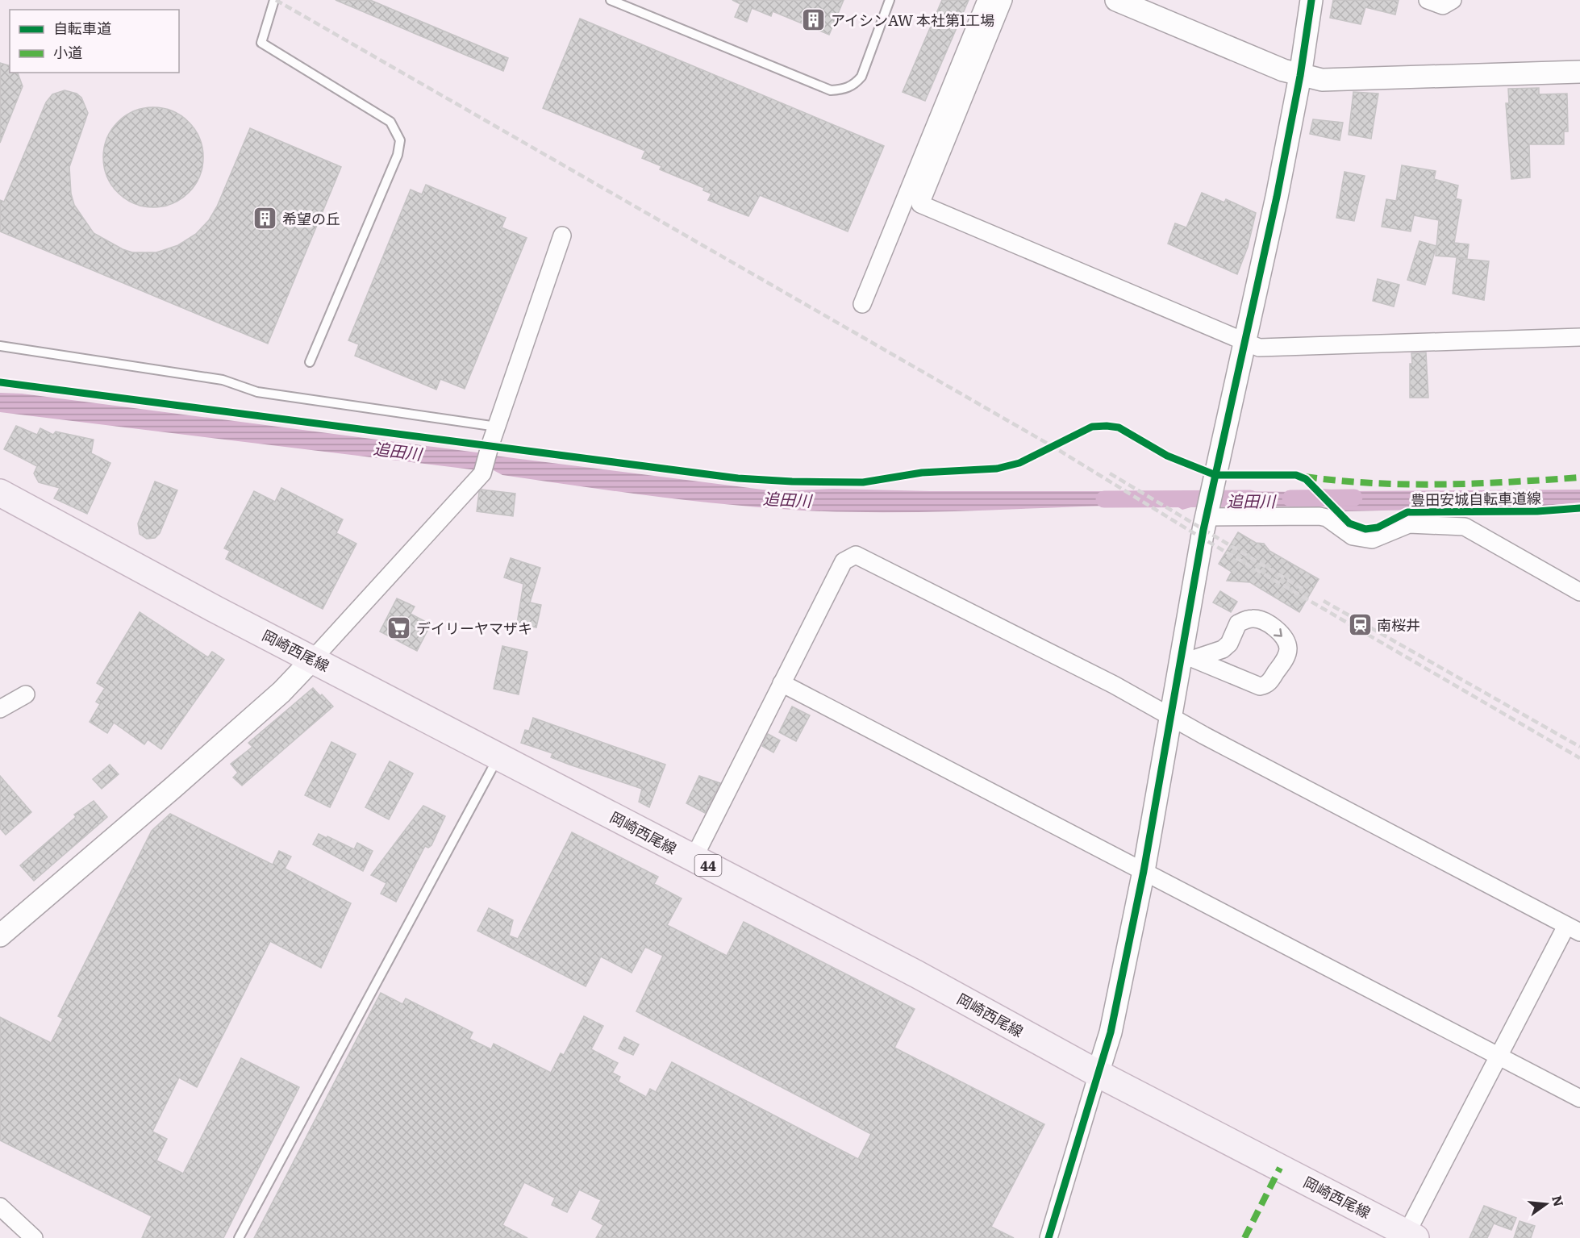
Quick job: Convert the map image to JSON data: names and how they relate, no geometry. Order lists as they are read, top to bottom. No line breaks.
{"streets":{"main road":["岡崎西尾線","44"],"cycle path":["豊田安城自転車道線"]},"water":["追田川"],"places":{"building":["アイシンAW 本社第1工場","希望の丘"],"station":["南桜井"],"supermarket":["デイリーヤマザキ"]},"legend":["自転車道","小道"],"north":"right"}
